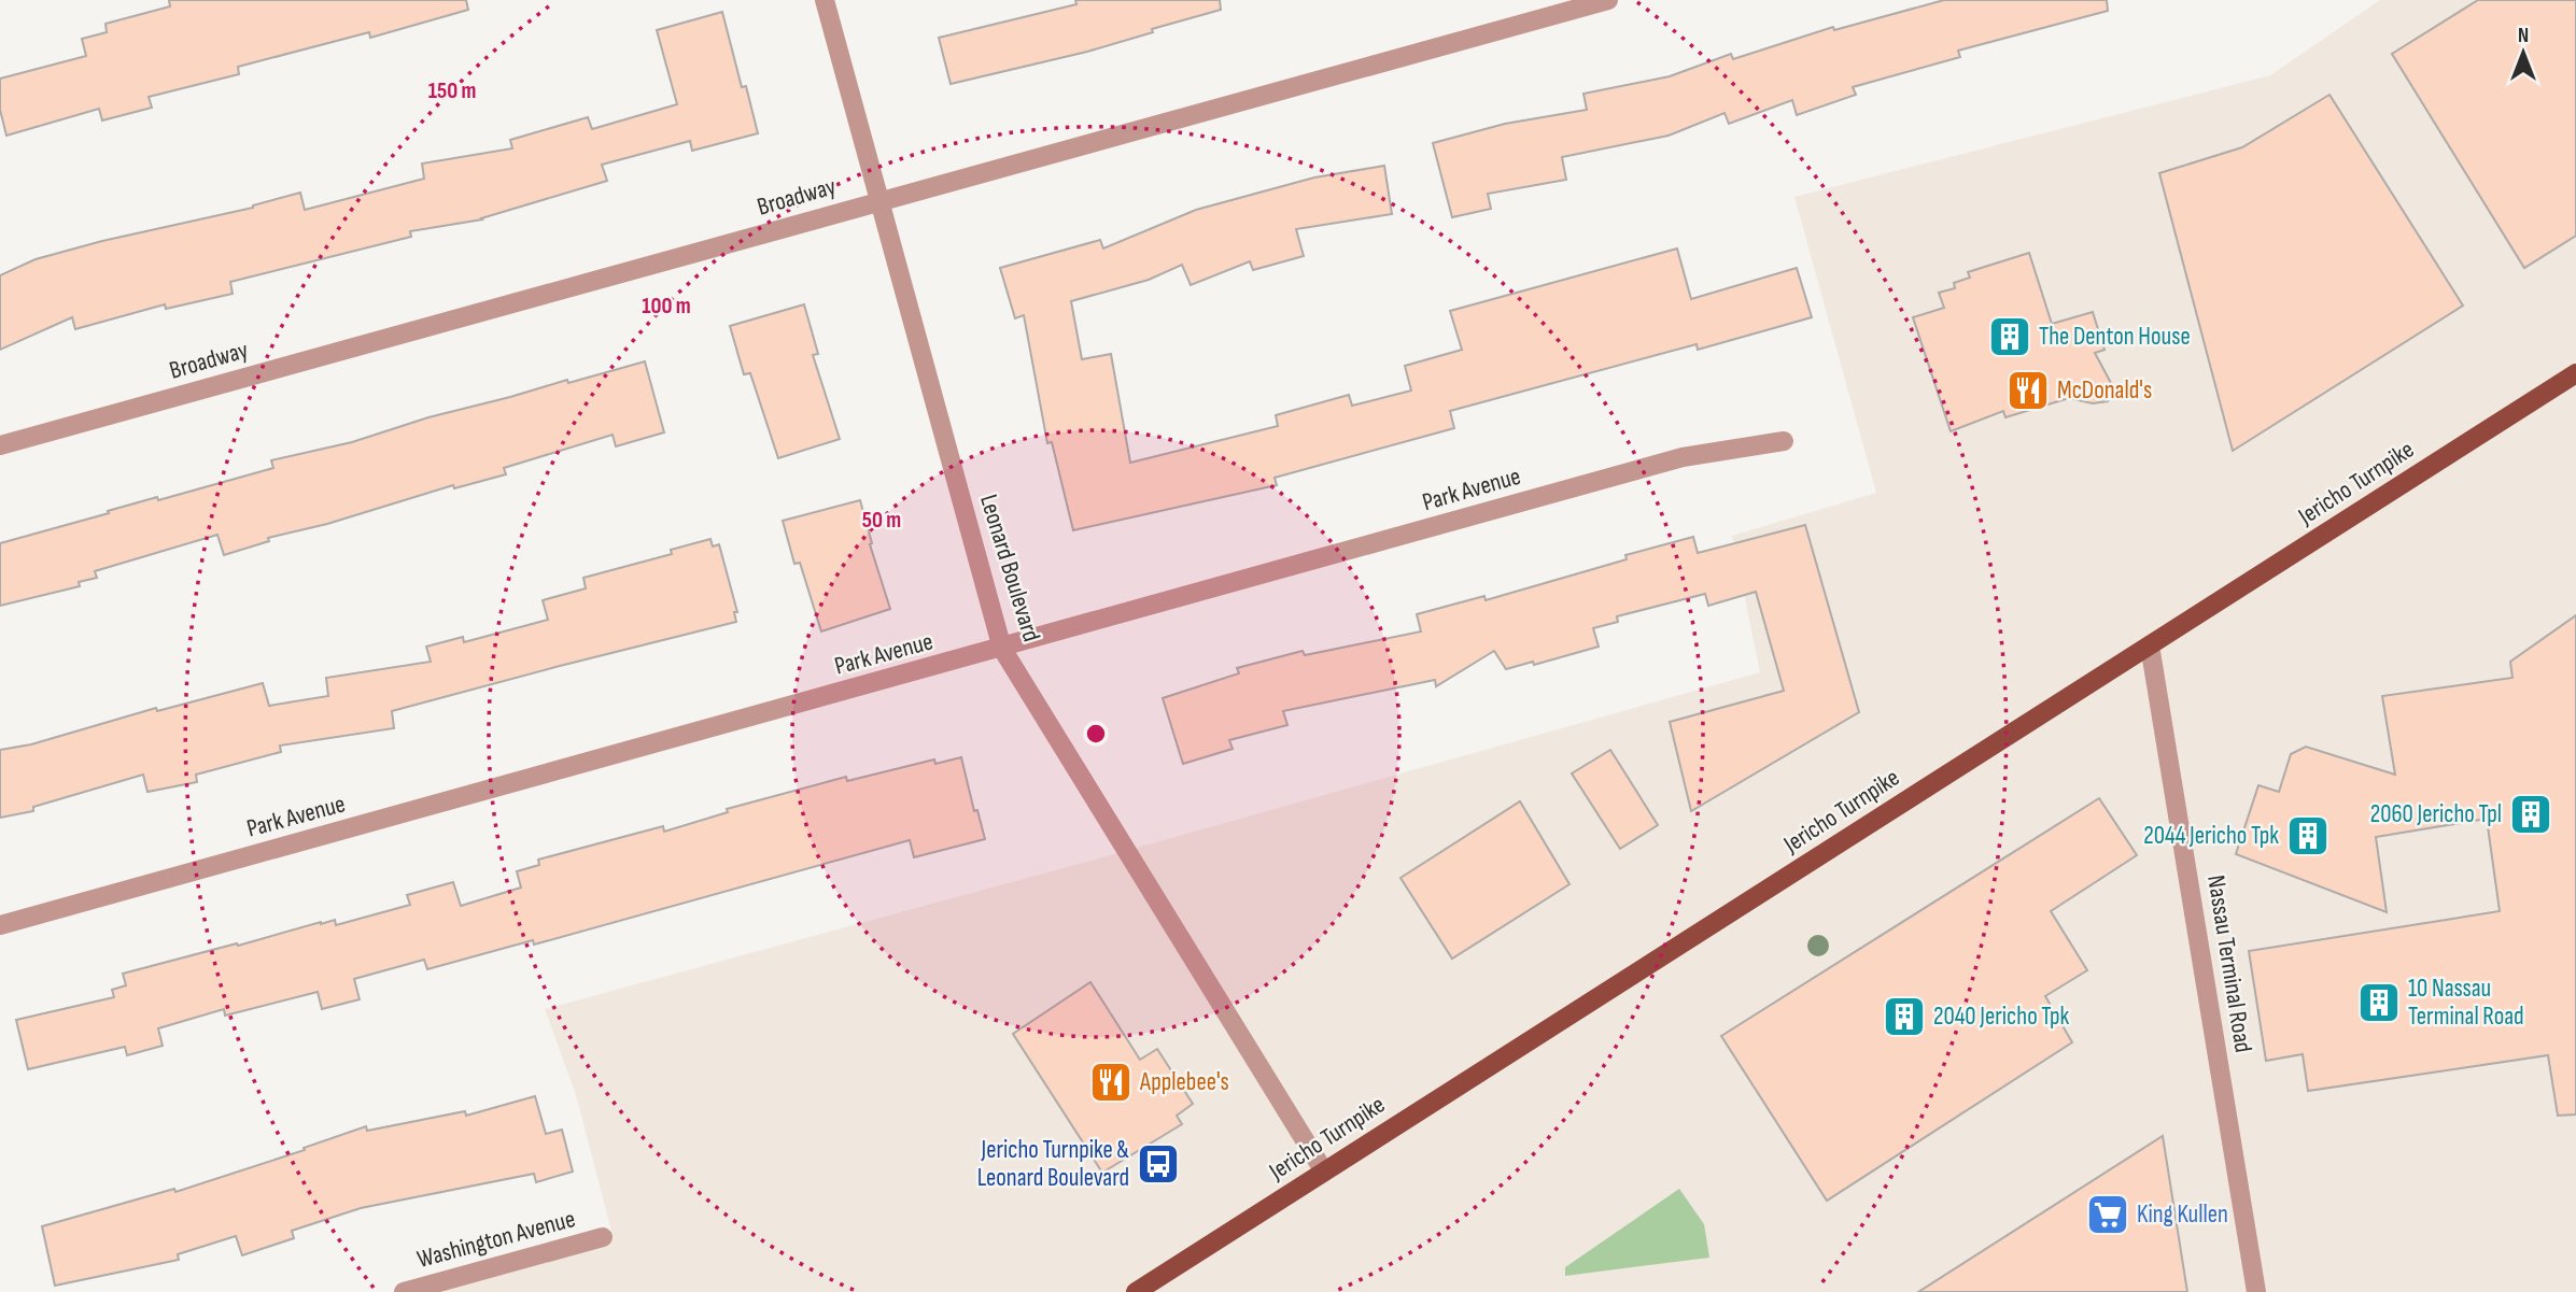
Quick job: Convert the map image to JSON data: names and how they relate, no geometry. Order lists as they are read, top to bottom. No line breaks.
{"streets":{"main road":["Jericho Turnpike"],"street":["Broadway","Park Avenue","Leonard Boulevard","Nassau Terminal Road","Washington Avenue"]},"crossings":[["Broadway","Leonard Boulevard"],["Jericho Turnpike","Leonard Boulevard"],["Jericho Turnpike","Nassau Terminal Road"],["Park Avenue","Leonard Boulevard"]],"places":{"building":["The Denton House","2060 Jericho Tpl","2044 Jericho Tpk","10 Nassau Terminal Road","2040 Jericho Tpk"],"restaurant":["McDonald's","Applebee's"],"bus stop":["Jericho Turnpike & Leonard Boulevard"],"supermarket":["King Kullen"]},"north":"top","rings":["150 m","100 m","50 m"]}
